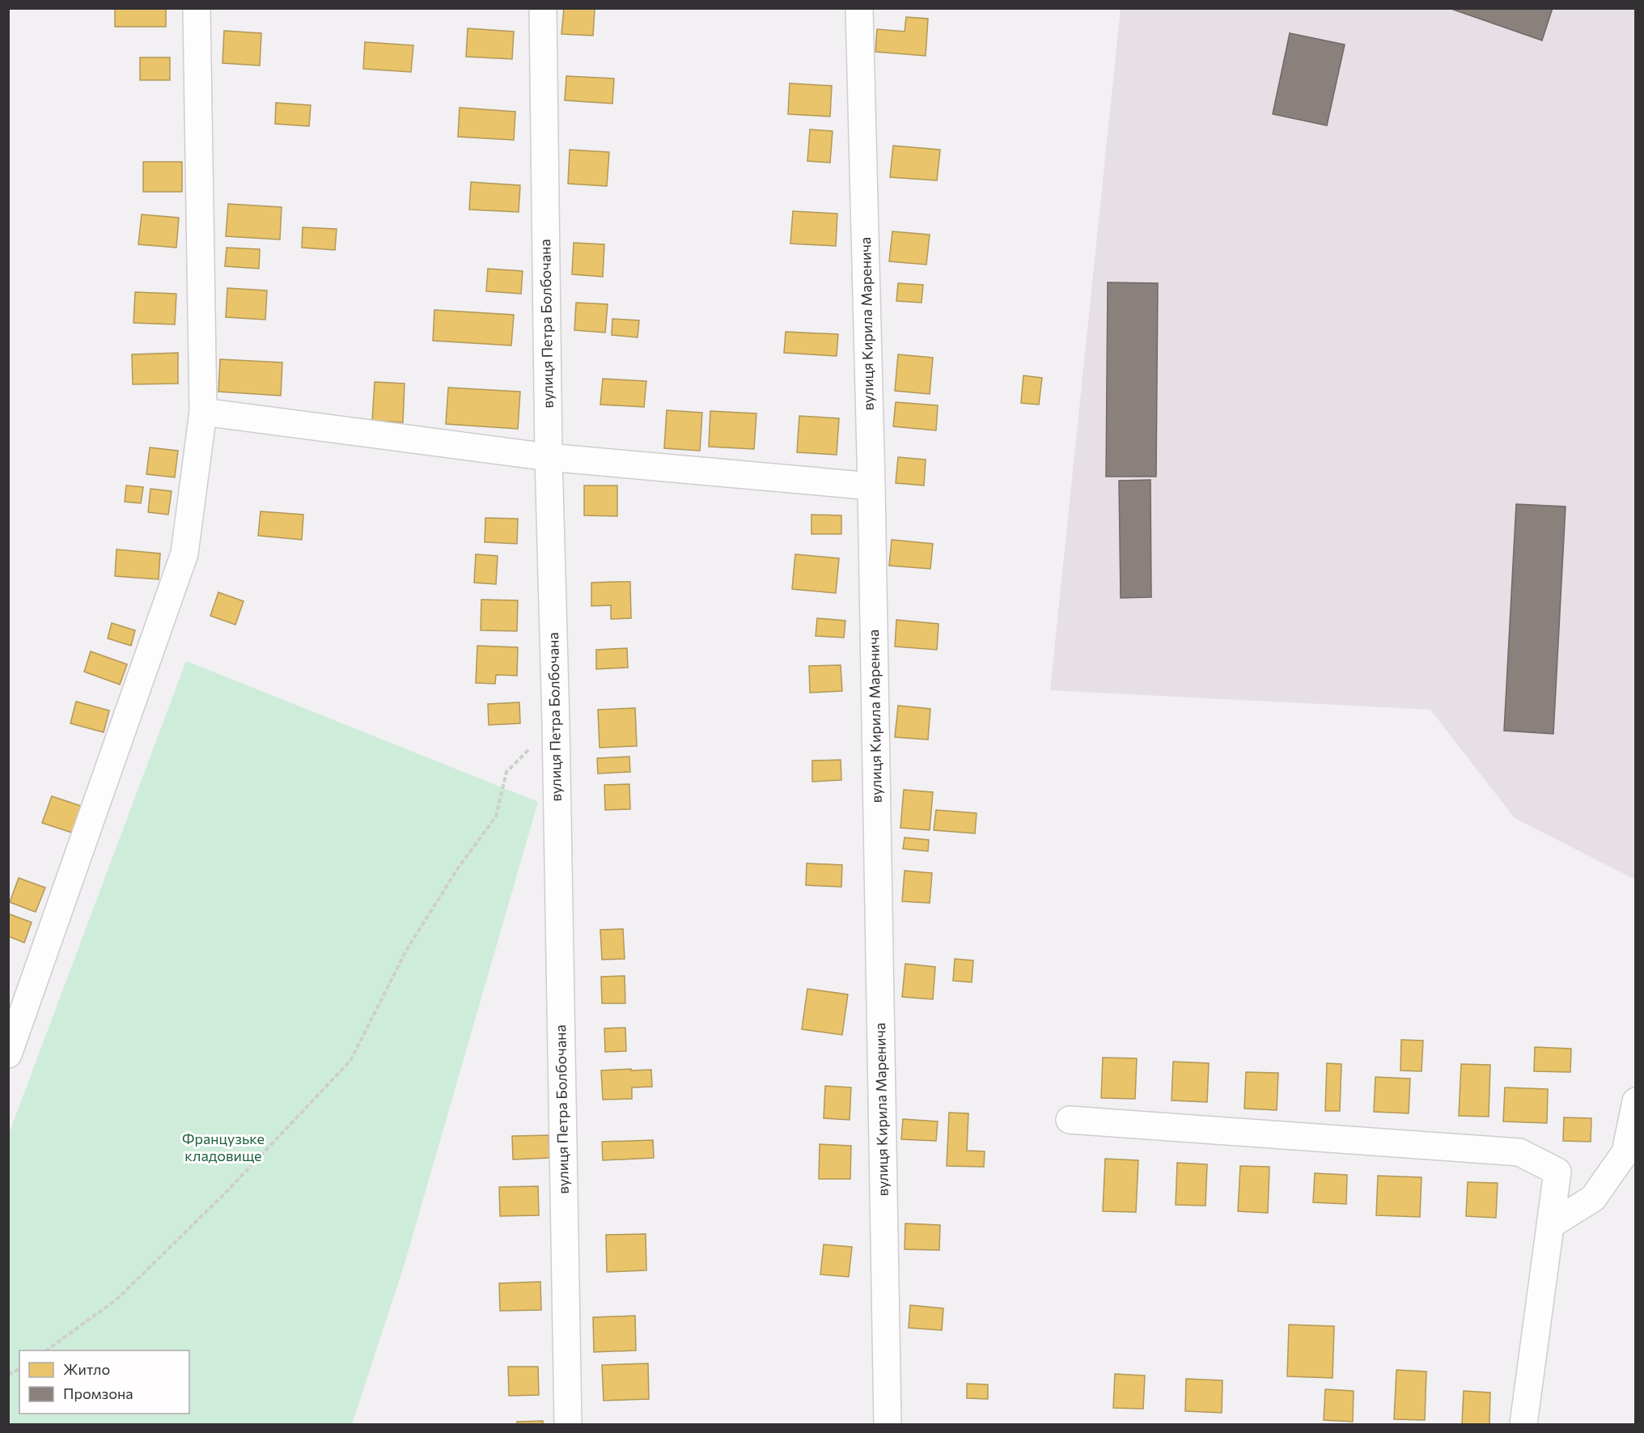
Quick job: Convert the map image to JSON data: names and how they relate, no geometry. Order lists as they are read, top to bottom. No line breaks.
{"streets":{"street":["вулиця Петра Болбочана","вулиця Кирила Маренича"]},"parks":["Французьке кладовище"],"legend":["Житло","Промзона"]}
